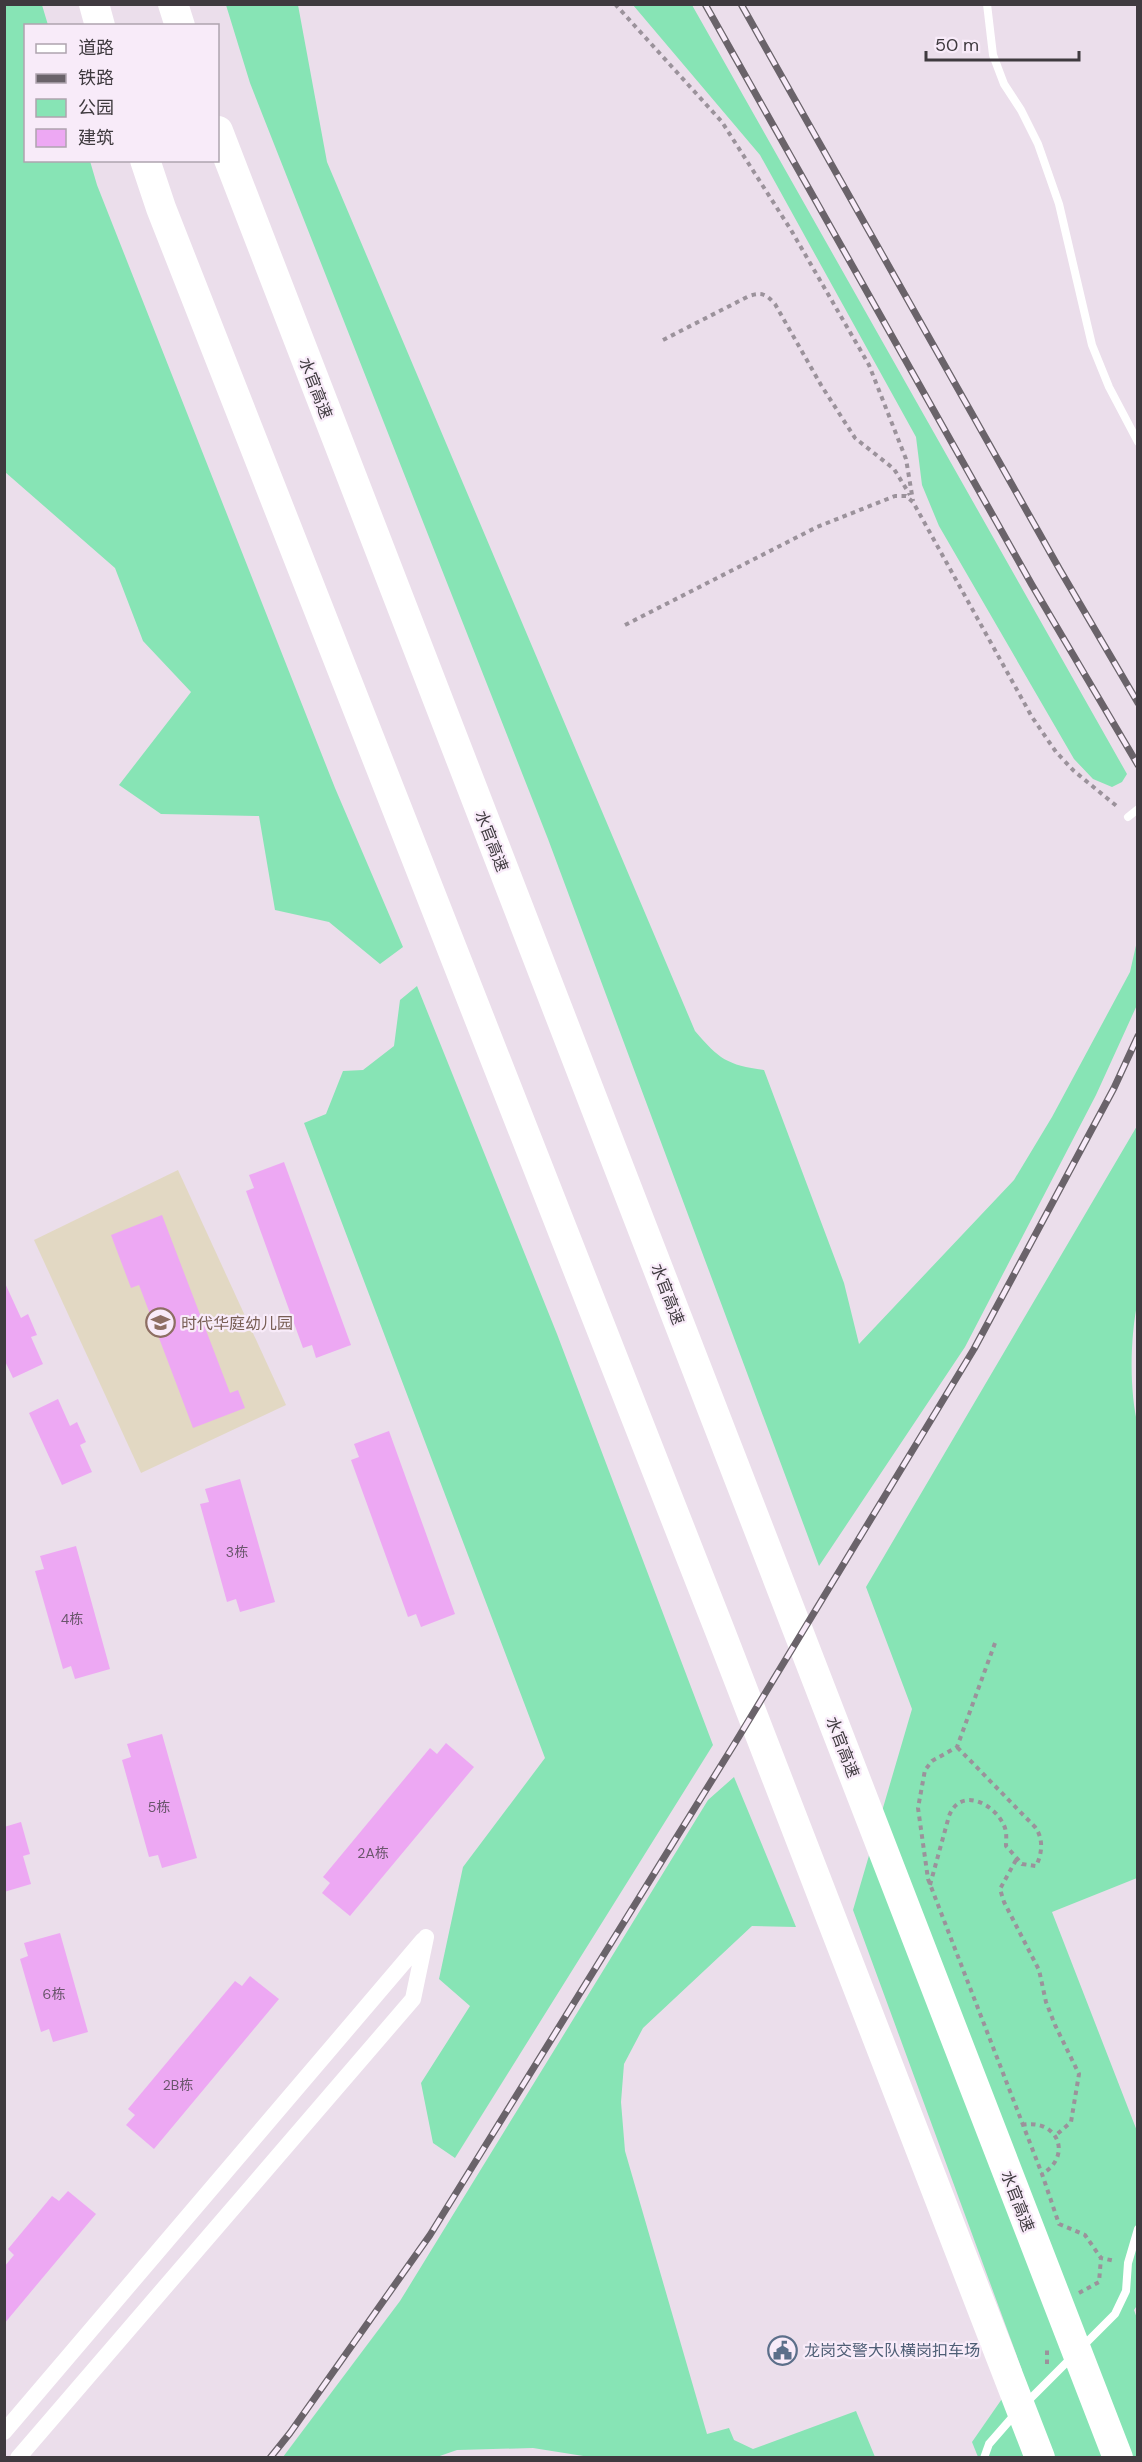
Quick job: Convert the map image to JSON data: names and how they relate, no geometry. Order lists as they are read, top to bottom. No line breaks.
{"streets":{"highway":["水官高速"]},"places":{"school or university":["时代华庭幼儿园"],"public building":["龙岗交警大队横岗扣车场"]},"house_numbers":["3栋","4栋","5栋","2A栋","6栋","2B栋"],"legend":["道路","铁路","公园","建筑"],"scale_bar":"50 m"}
